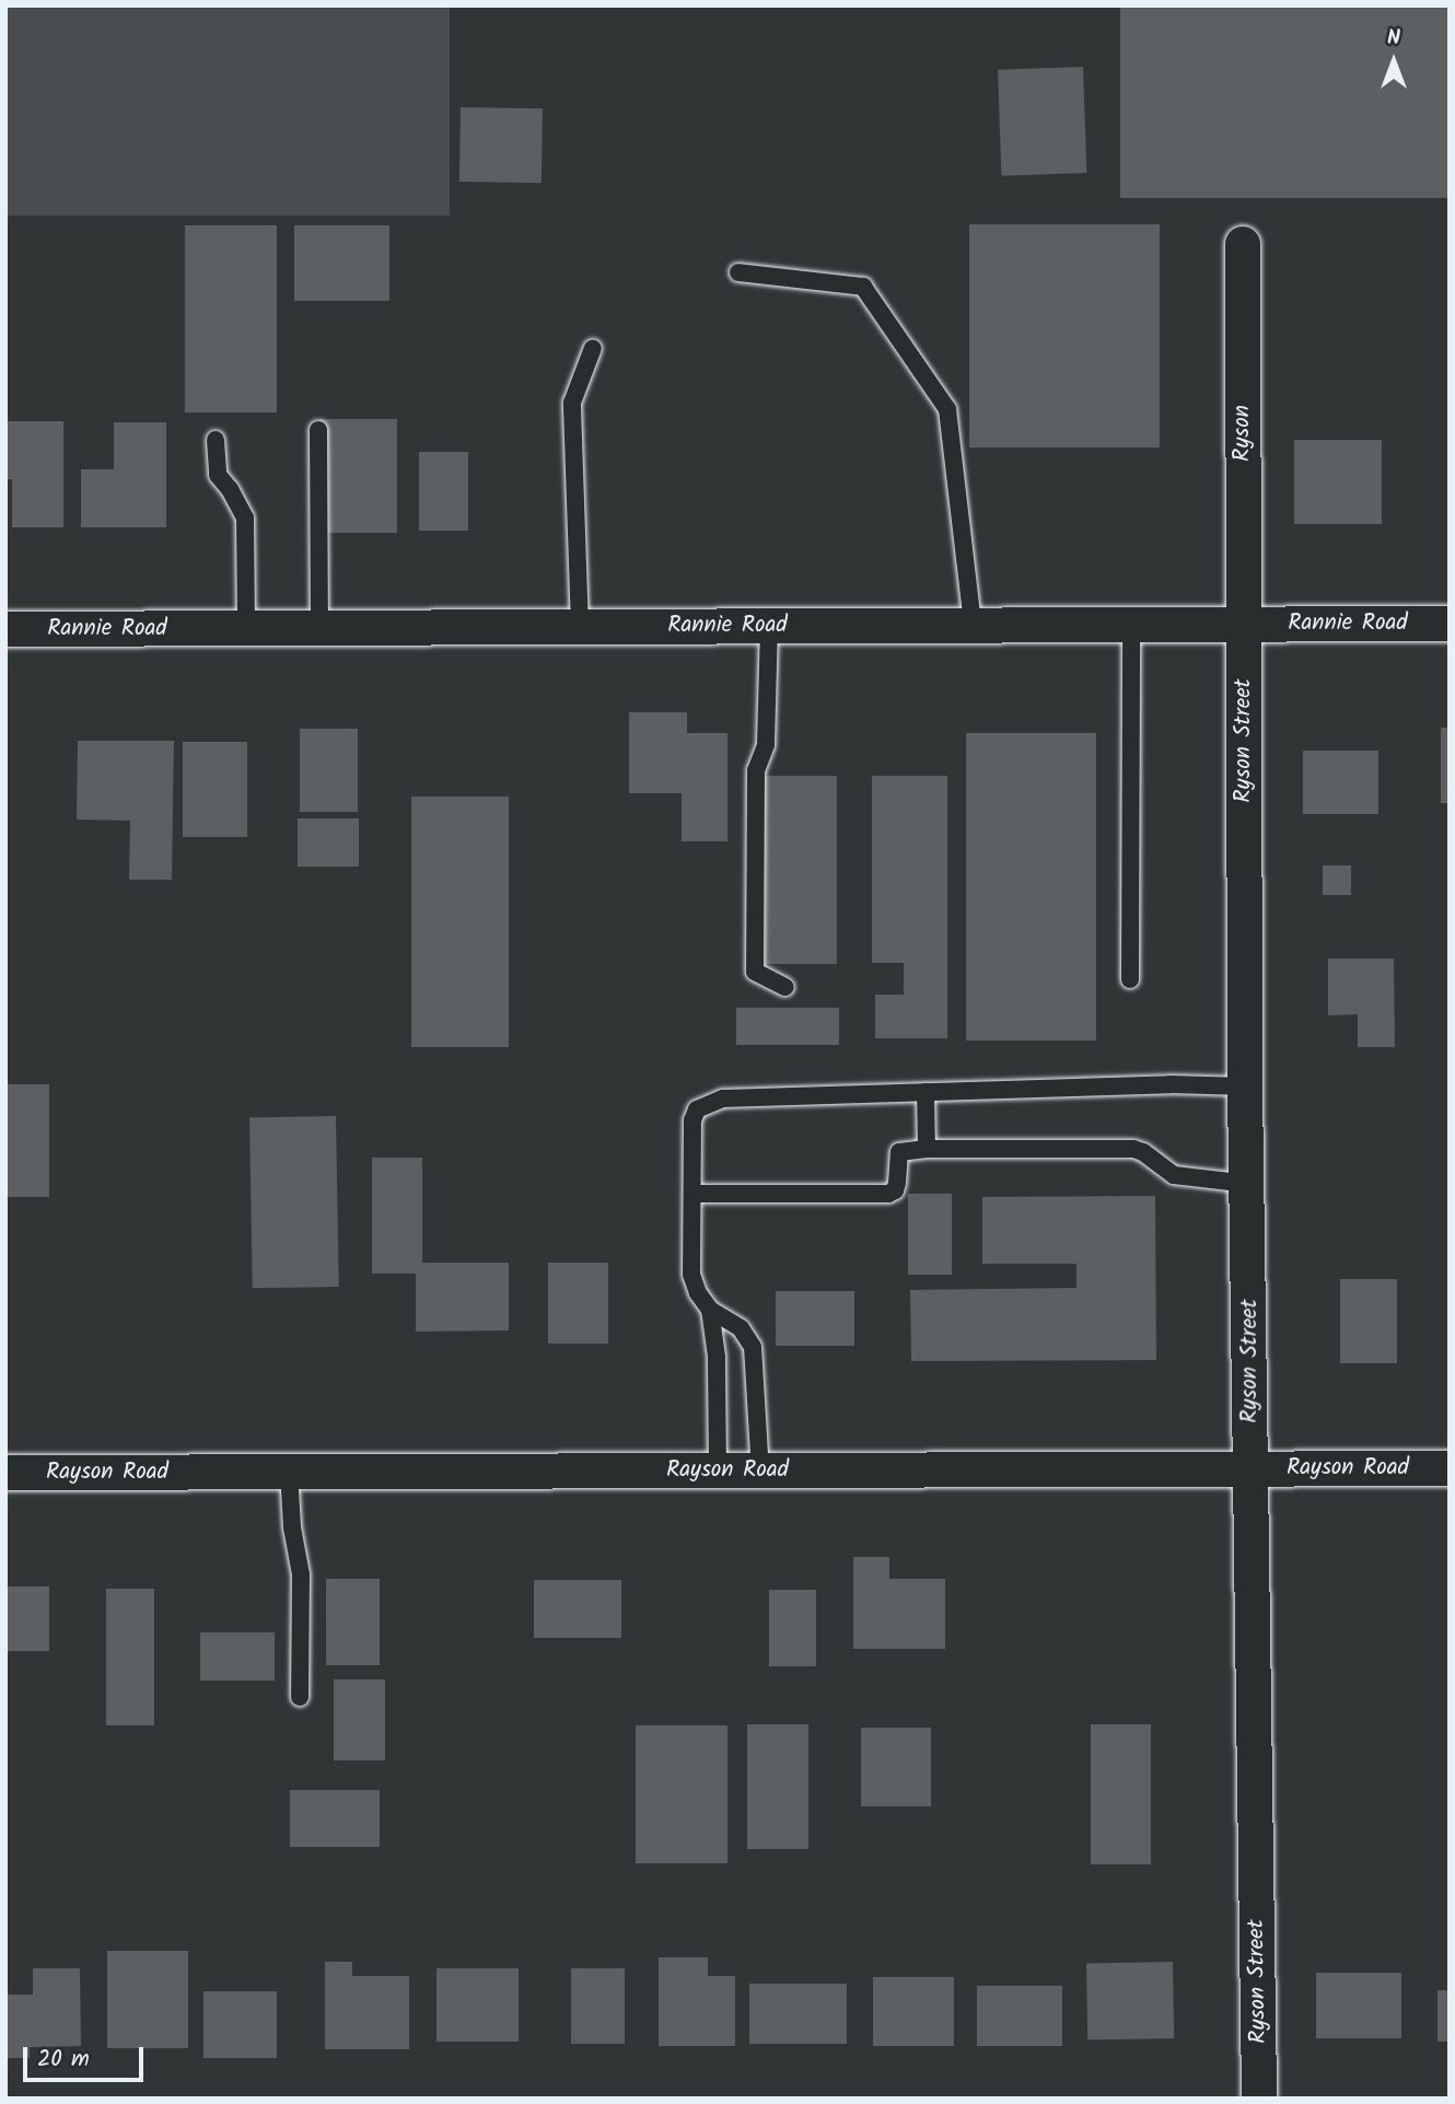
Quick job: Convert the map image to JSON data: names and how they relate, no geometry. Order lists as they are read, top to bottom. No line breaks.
{"streets":{"street":["Ryson","Rannie Road","Ryson Street","Rayson Road"]},"crossings":[["Ryson","Rannie Road"],["Ryson","Ryson Street"],["Rannie Road","Ryson Street"],["Ryson Street","Rayson Road"]],"scale_bar":"20 m","north":"top"}
